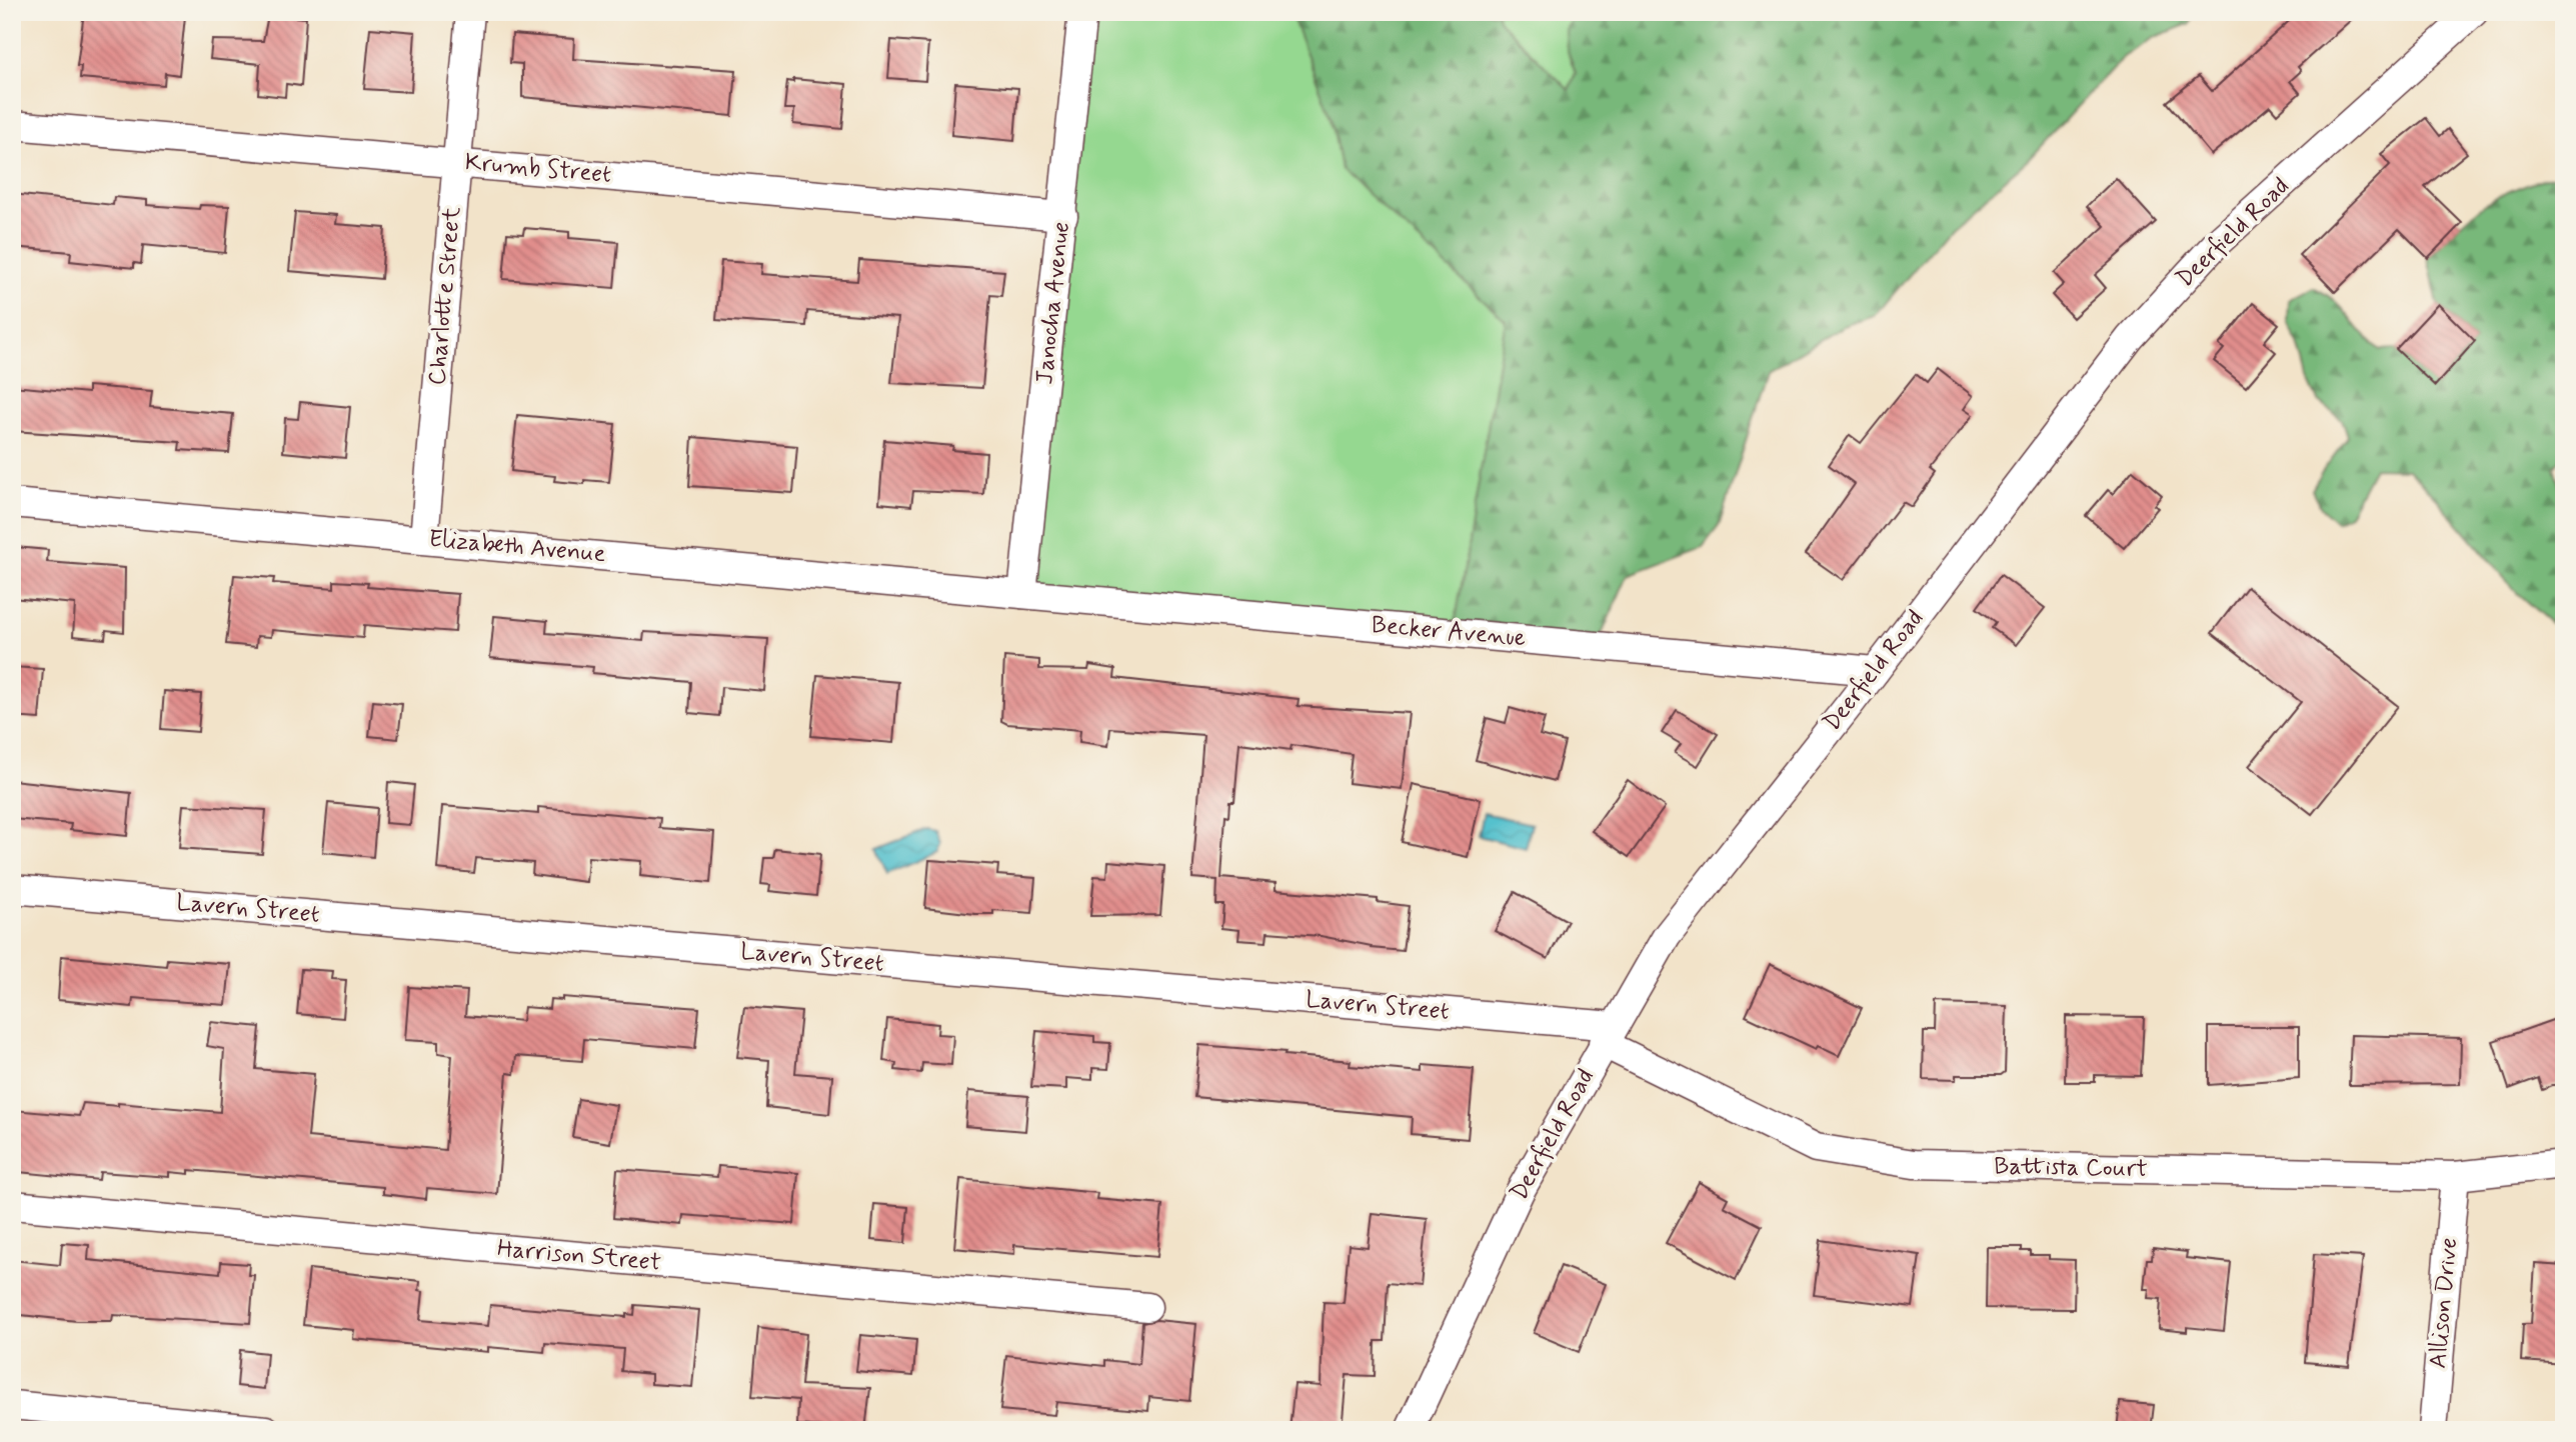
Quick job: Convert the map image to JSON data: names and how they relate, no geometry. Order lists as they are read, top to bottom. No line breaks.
{"streets":{"street":["Krumb Street","Deerfield Road","Charlotte Street","Janocha Avenue","Elizabeth Avenue","Becker Avenue","Lavern Street","Battista Court","Harrison Street","Allison Drive"]},"crossings":[["Krumb Street","Charlotte Street"],["Krumb Street","Janocha Avenue"],["Deerfield Road","Becker Avenue"],["Deerfield Road","Lavern Street"],["Deerfield Road","Battista Court"],["Charlotte Street","Elizabeth Avenue"],["Janocha Avenue","Elizabeth Avenue"],["Janocha Avenue","Becker Avenue"],["Elizabeth Avenue","Becker Avenue"],["Lavern Street","Battista Court"],["Battista Court","Allison Drive"]]}
